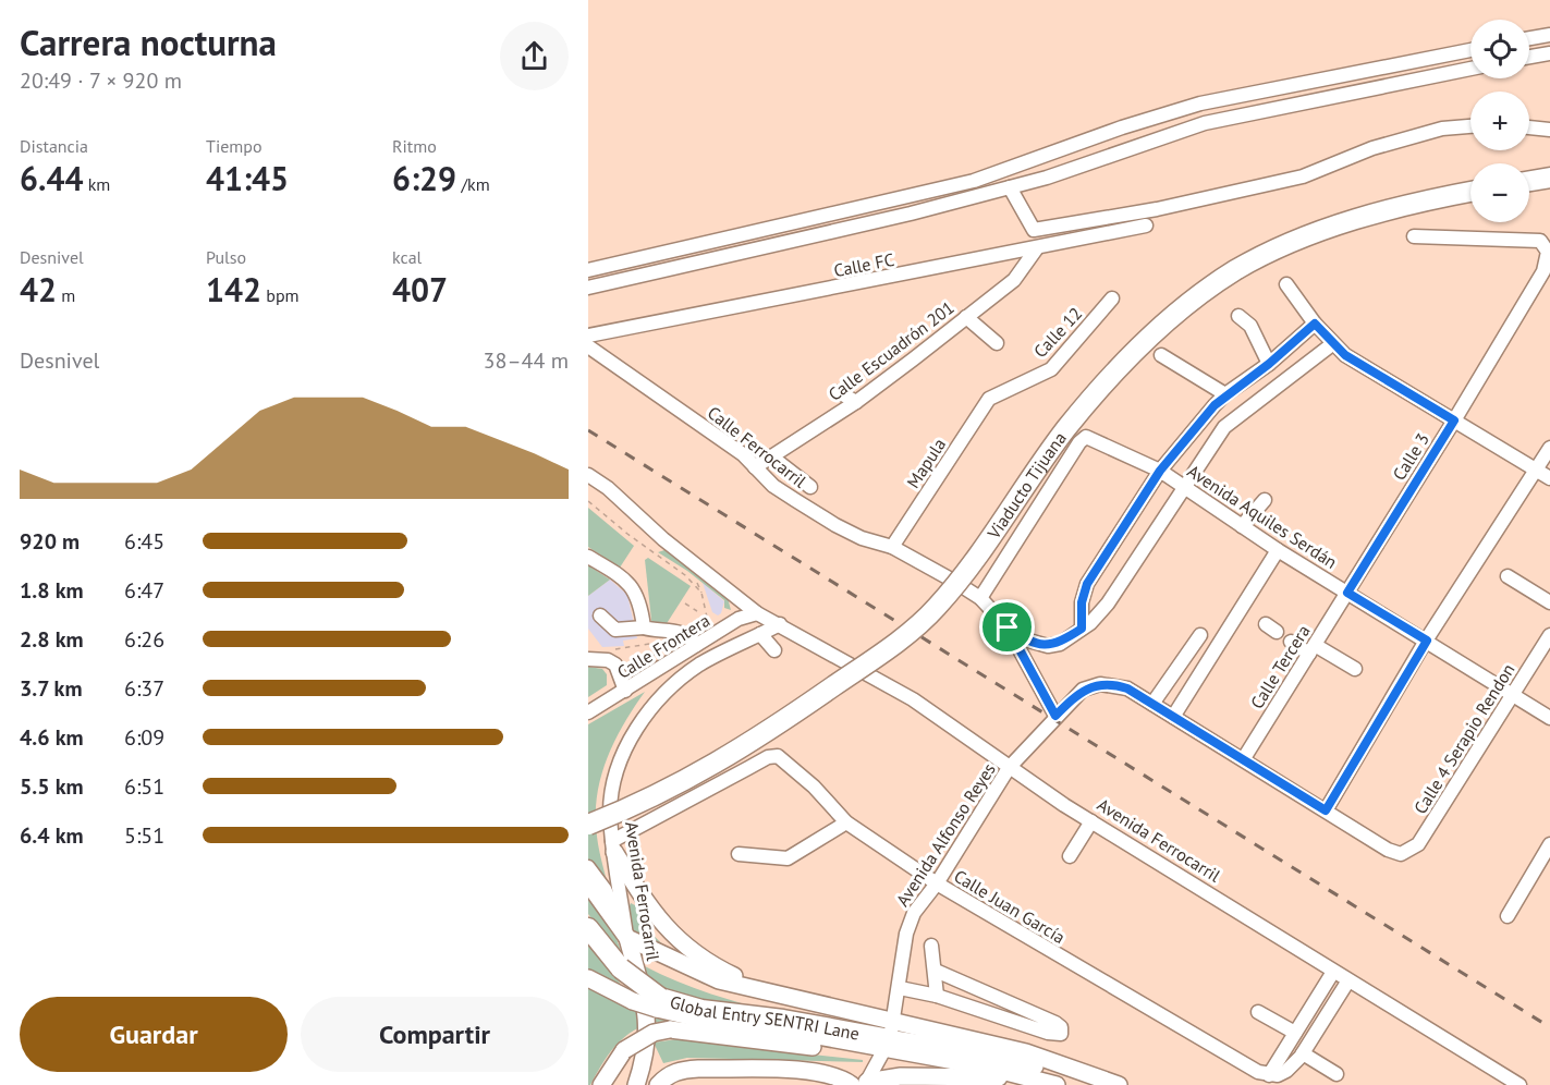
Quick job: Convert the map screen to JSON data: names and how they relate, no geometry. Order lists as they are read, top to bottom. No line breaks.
{"streets":{"highway":["Viaducto Tijuana","Global Entry SENTRI Lane"],"main road":["Avenida Ferrocarril"],"street":["Calle FC","Calle 12","Calle Escuadrón 201","Calle Ferrocarril","Calle 3","Mapula","Avenida Aquiles Serdán","Calle Frontera","Calle Tercera","Calle 4 Serapio Rendon","Avenida Alfonso Reyes","Calle Juan García"]},"crossings":[["Calle FC","Calle Escuadrón 201"],["Calle 12","Mapula"],["Calle Escuadrón 201","Calle Ferrocarril"],["Calle Ferrocarril","Mapula"],["Calle Ferrocarril","Avenida Aquiles Serdán"],["Calle 3","Avenida Aquiles Serdán"],["Calle 3","Calle Tercera"],["Avenida Aquiles Serdán","Calle Tercera"],["Calle Frontera","Avenida Ferrocarril"],["Avenida Alfonso Reyes","Avenida Ferrocarril"],["Avenida Alfonso Reyes","Calle Juan García"],["Avenida Alfonso Reyes","Global Entry SENTRI Lane"],["Avenida Ferrocarril","Calle Juan García"]],"page":{"heading":["Carrera nocturna","20:49 · 7 × 920 m"],"map_buttons":["+","−"],"stats":[["Distancia","6.44 km"],["Tiempo","41:45"],["Ritmo","6:29 /km"],["Desnivel","42 m"],["Pulso","142 bpm"],["kcal","407"]],"chart":["Desnivel","38–44 m"],"list":[{"name":"920 m","note":"6:45"},{"name":"1.8 km","note":"6:47"},{"name":"2.8 km","note":"6:26"},{"name":"3.7 km","note":"6:37"},{"name":"4.6 km","note":"6:09"},{"name":"5.5 km","note":"6:51"},{"name":"6.4 km","note":"5:51"}],"buttons":["Guardar","Compartir"]}}
